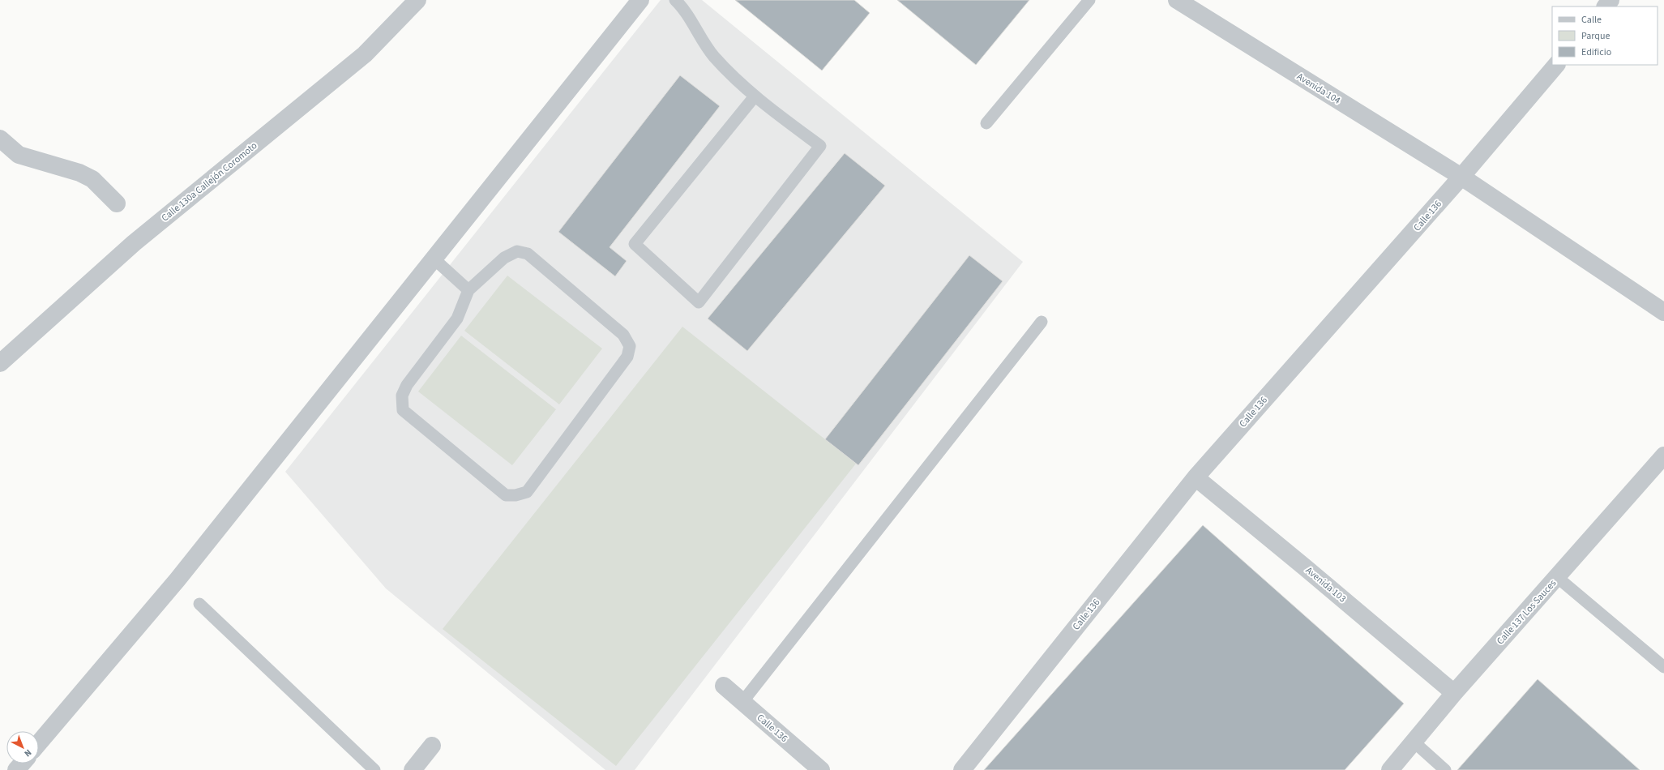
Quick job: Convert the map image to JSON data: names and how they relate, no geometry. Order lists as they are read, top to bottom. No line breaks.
{"streets":{"street":["Avenida 104","Calle 130a Callejón Coromoto","Calle 136","Avenida 103","Calle 137 Los Sauces"]},"crossings":[["Avenida 104","Calle 136"],["Calle 136","Avenida 103"],["Avenida 103","Calle 137 Los Sauces"]],"legend":["Calle","Parque","Edificio"],"north":"bottom right"}
